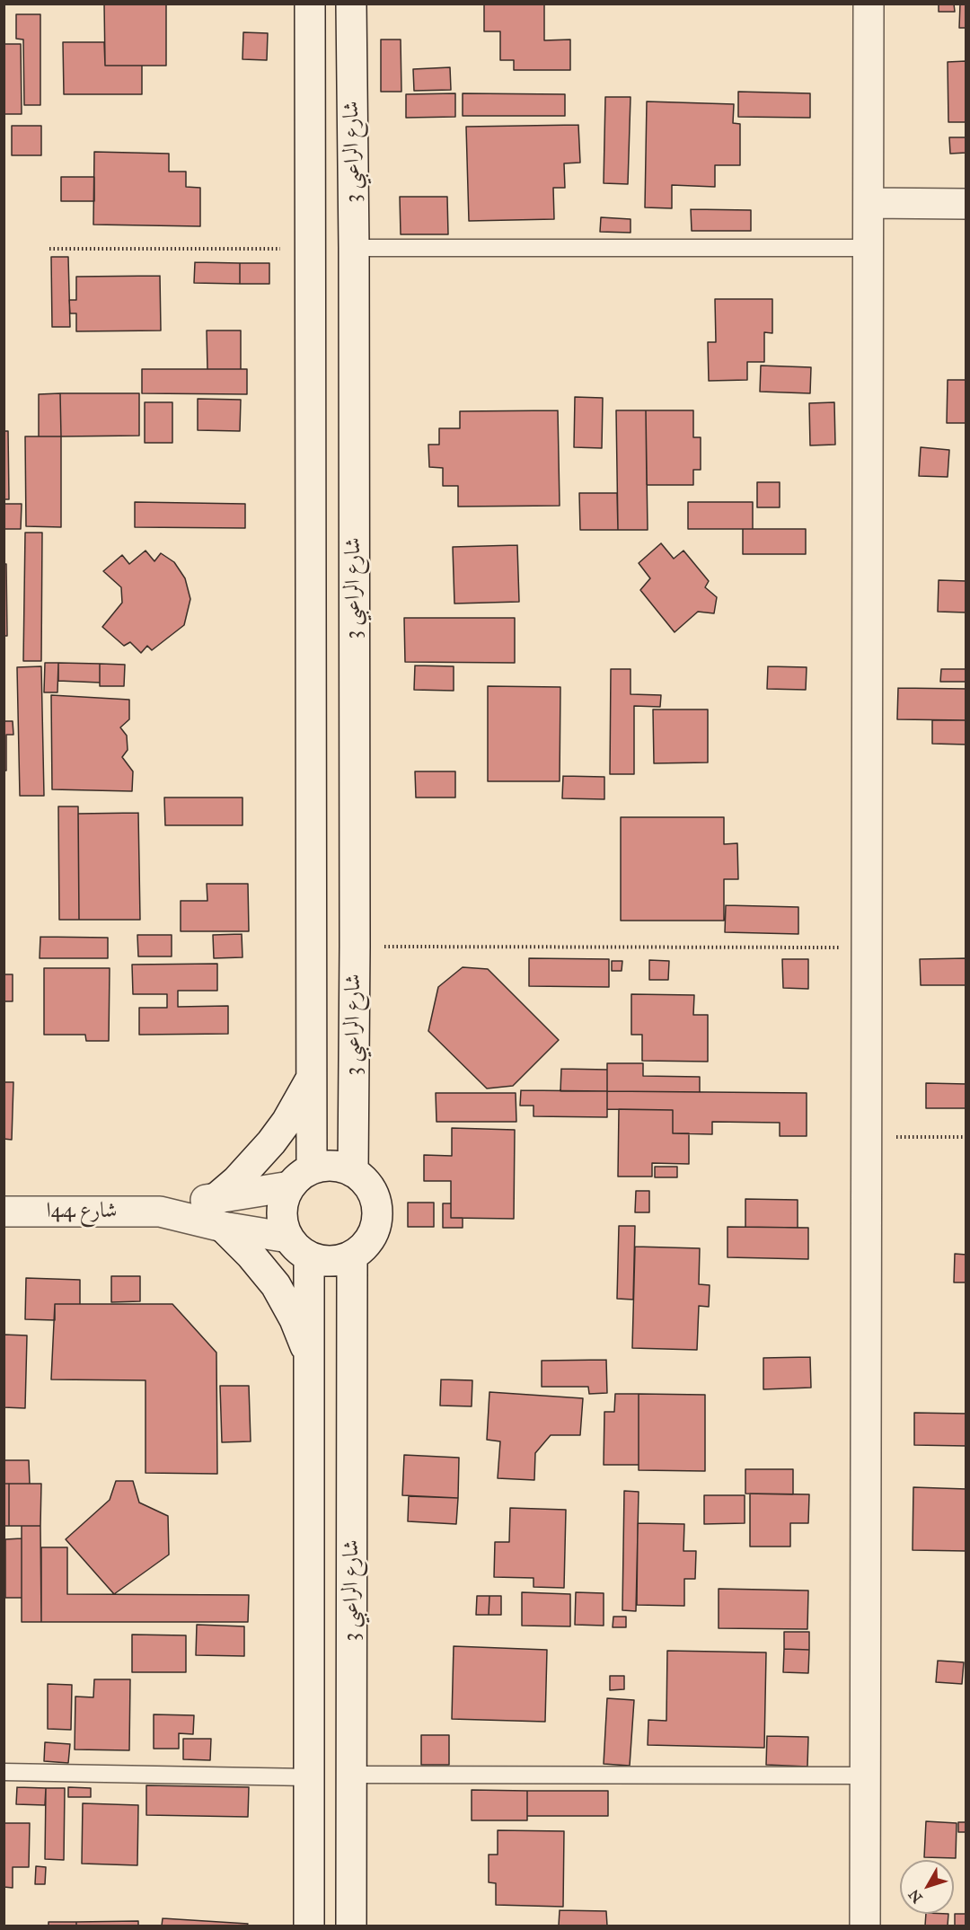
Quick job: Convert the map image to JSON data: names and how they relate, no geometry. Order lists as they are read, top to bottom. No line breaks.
{"streets":{"street":["شارع الراعبي 3","شارع 44ا"]},"crossings":[["شارع الراعبي 3","شارع 44ا"]],"north":"bottom left"}
